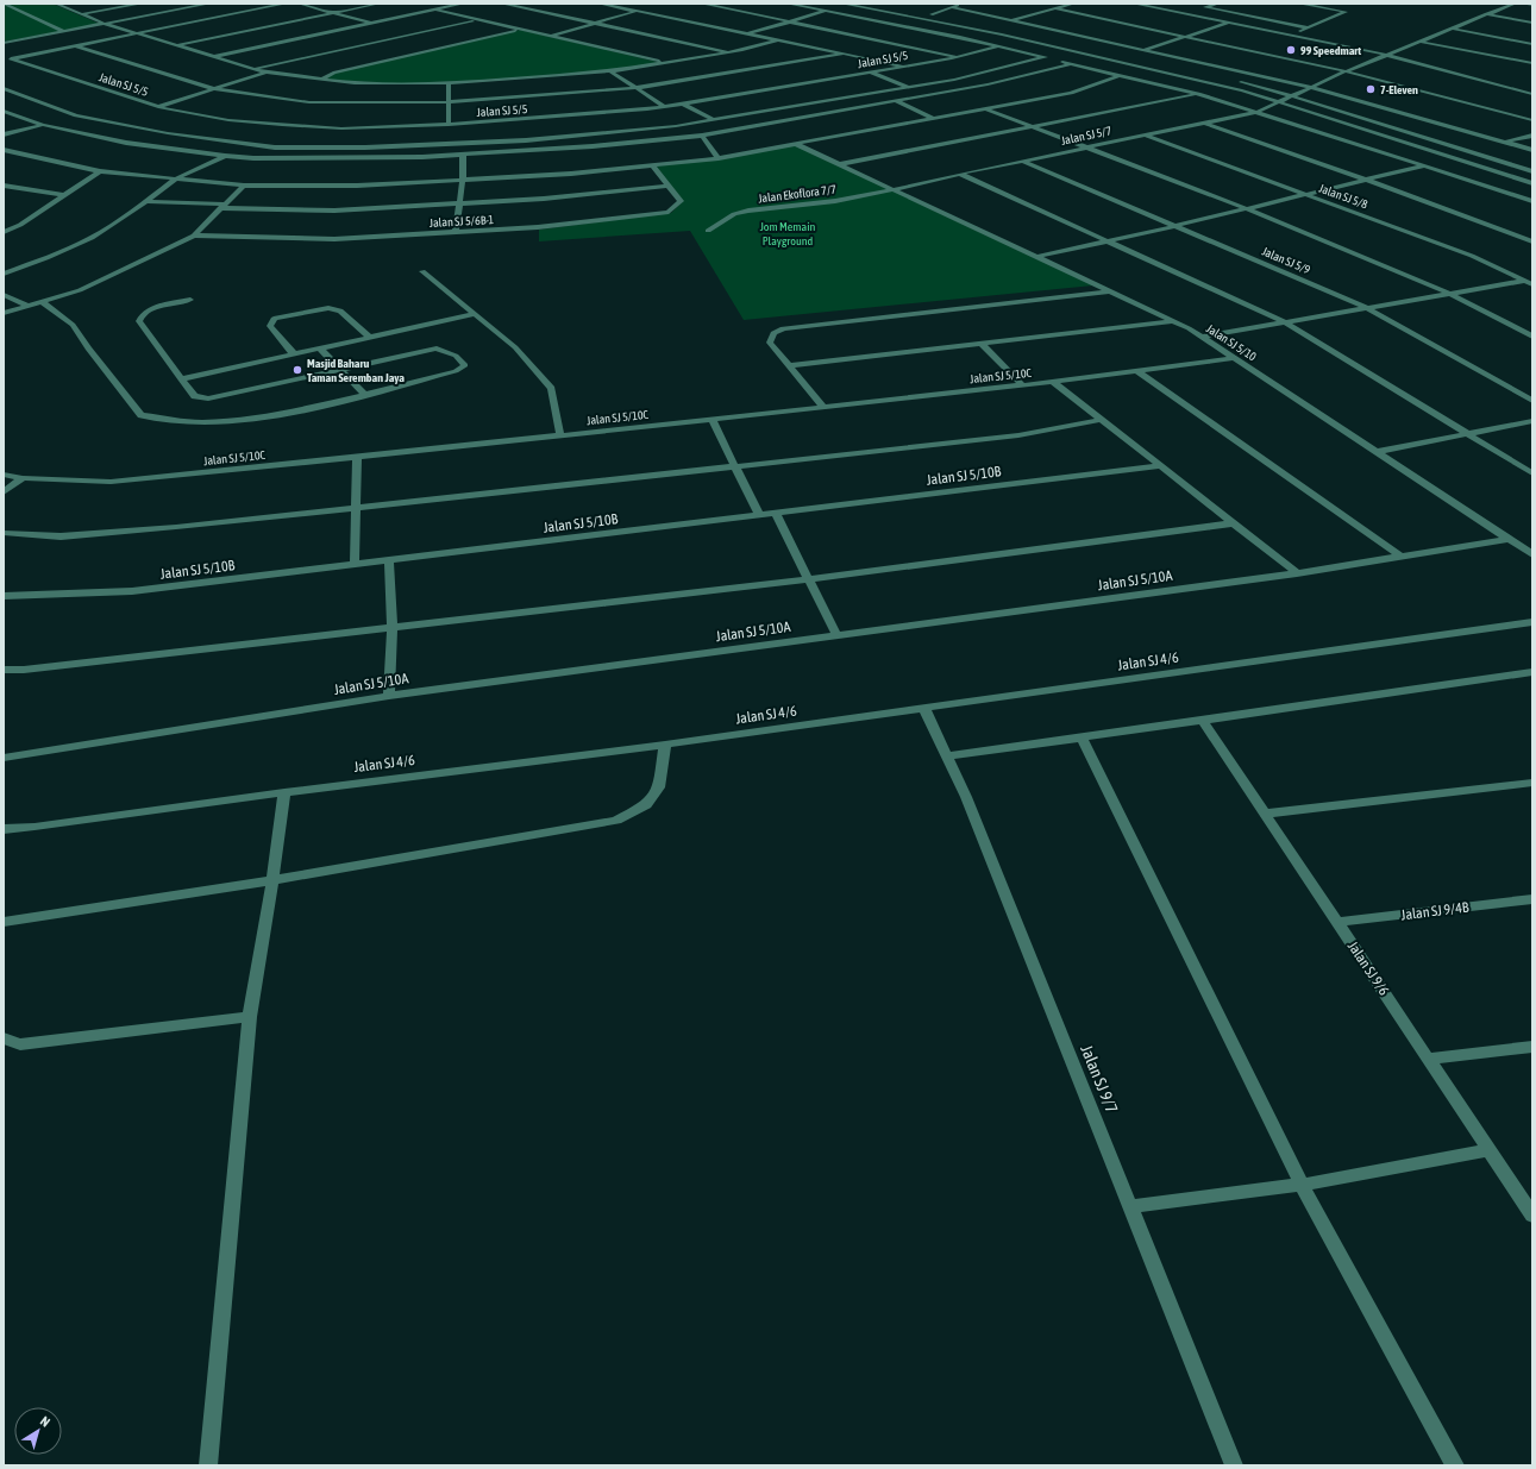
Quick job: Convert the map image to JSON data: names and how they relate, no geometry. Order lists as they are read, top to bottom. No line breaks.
{"streets":{"street":["Jalan SJ 5/5","Jalan SJ 5/7","Jalan Ekoflora 7/7","Jalan SJ 5/8","Jalan SJ 5/6B-1","Jalan SJ 5/9","Jalan SJ 5/10","Jalan SJ 5/10C","Jalan SJ 5/10B","Jalan SJ 5/10A","Jalan SJ 4/6","Jalan SJ 9/4B","Jalan SJ 9/6","Jalan SJ 9/7"]},"crossings":[["Jalan SJ 5/7","Jalan Ekoflora 7/7"],["Jalan SJ 5/7","Jalan SJ 5/8"],["Jalan SJ 5/7","Jalan SJ 5/9"],["Jalan SJ 5/7","Jalan SJ 5/10"],["Jalan Ekoflora 7/7","Jalan SJ 5/10"],["Jalan SJ 5/10","Jalan SJ 5/10C"],["Jalan SJ 5/10","Jalan SJ 5/10A"],["Jalan SJ 4/6","Jalan SJ 9/7"],["Jalan SJ 9/4B","Jalan SJ 9/6"]],"parks":["Jom Memain Playground"],"places":["99 Speedmart","7-Eleven","Masjid Baharu Taman Seremban Jaya"],"north":"top right"}
